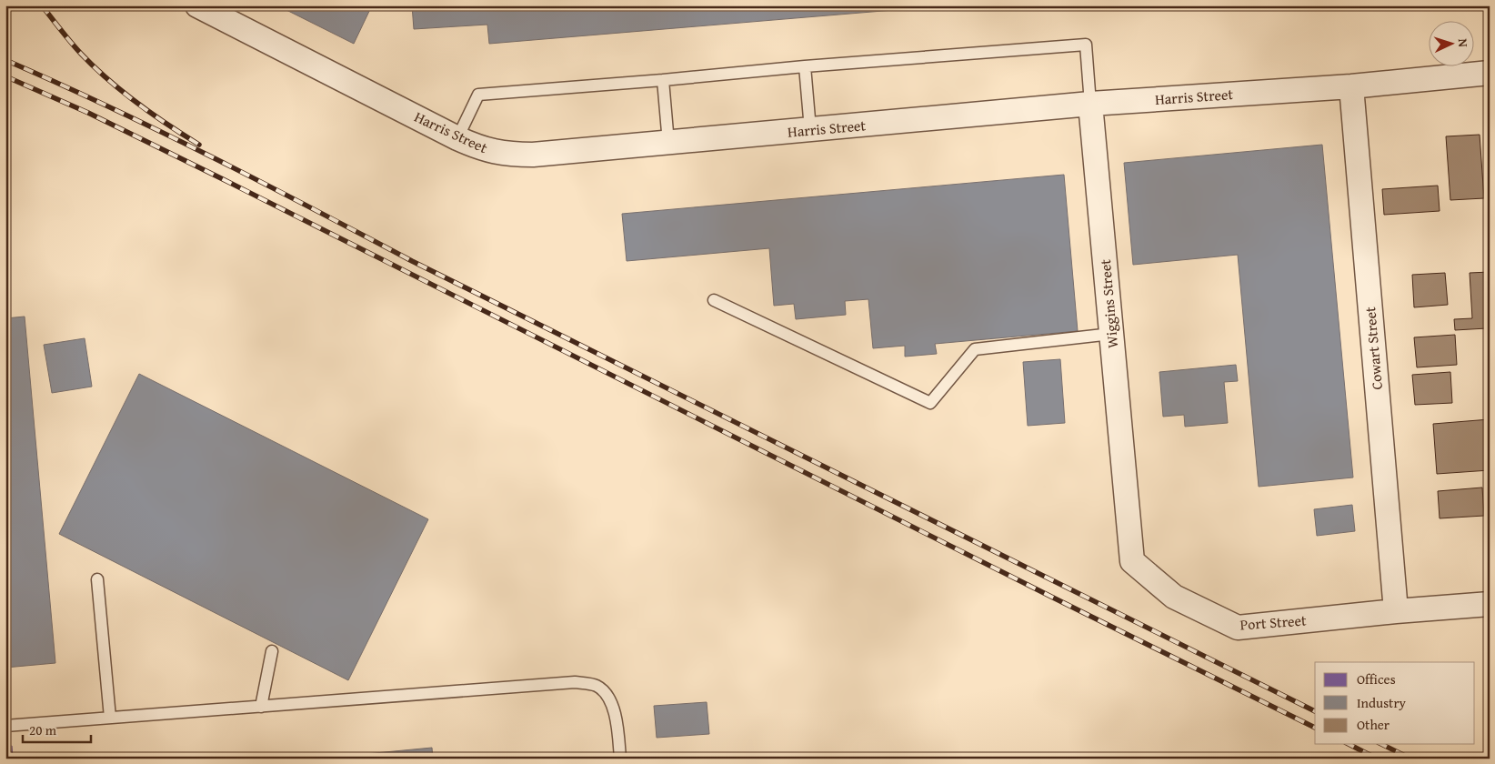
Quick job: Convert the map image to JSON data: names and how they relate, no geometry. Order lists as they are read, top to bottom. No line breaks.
{"streets":{"street":["Harris Street","Wiggins Street","Cowart Street","Port Street"]},"crossings":[["Harris Street","Wiggins Street"],["Harris Street","Cowart Street"],["Wiggins Street","Port Street"],["Cowart Street","Port Street"]],"legend":["Offices","Industry","Other"],"scale_bar":"20 m","north":"right"}
